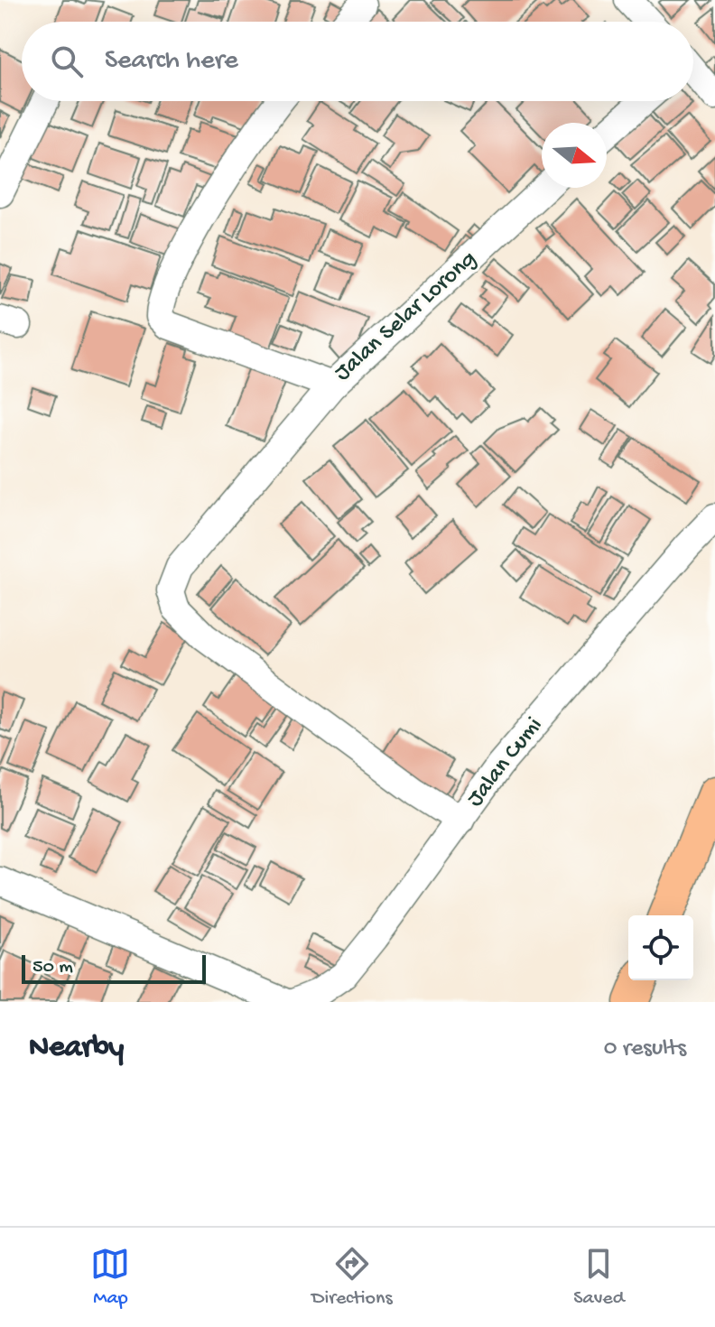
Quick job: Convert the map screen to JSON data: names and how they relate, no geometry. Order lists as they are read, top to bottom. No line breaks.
{"streets":{"street":["Jalan Selar Lorong","Jalan Cumi"]},"scale_bar":"50 m","north":"right","page":{"search":"Search here","scale":"50 m","heading":["Nearby","0 results"],"nav":["Map","Directions","Saved"]}}
